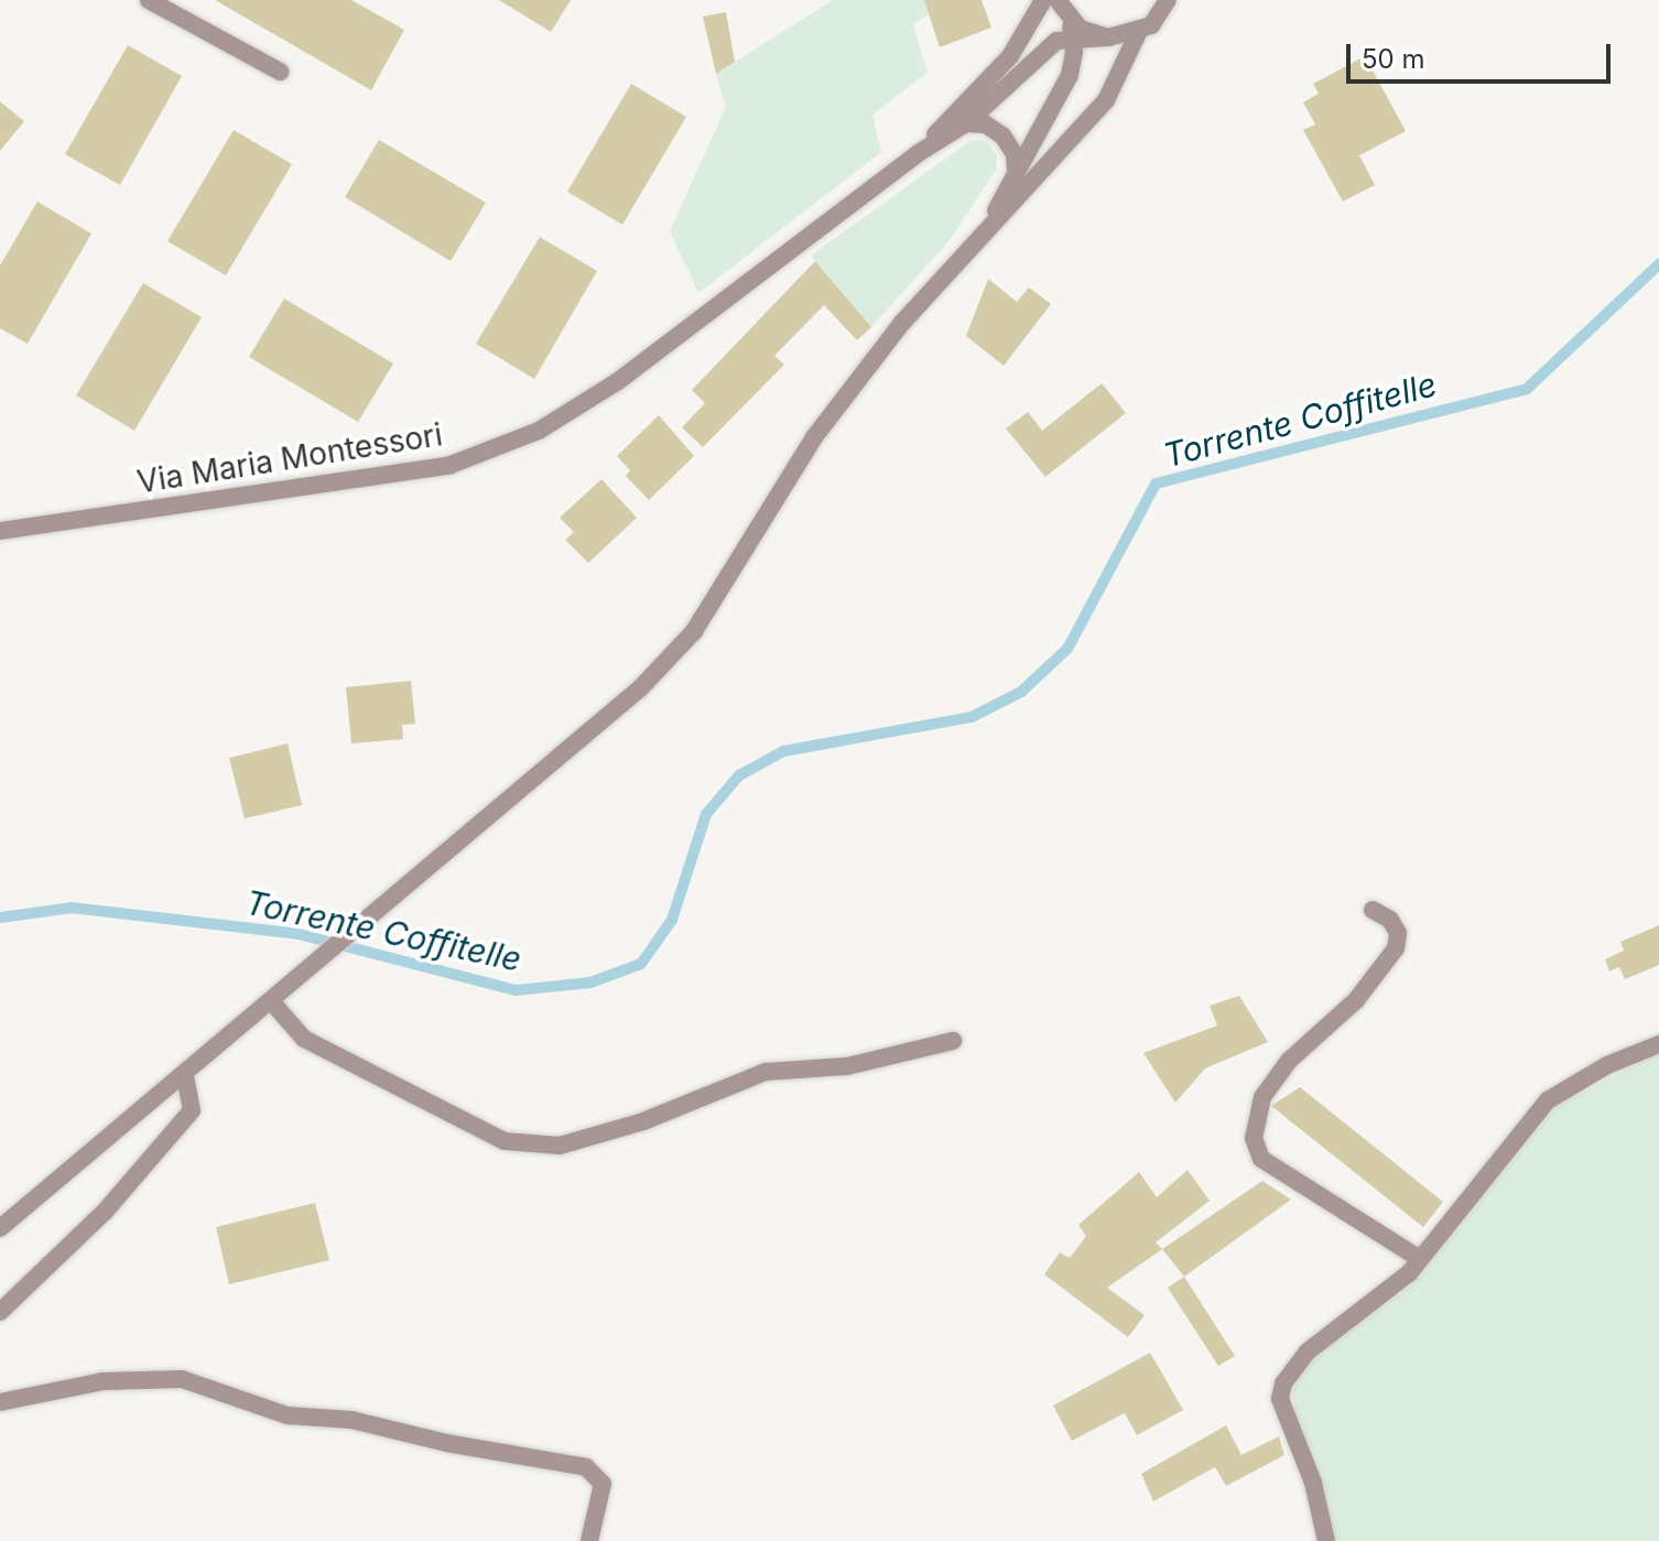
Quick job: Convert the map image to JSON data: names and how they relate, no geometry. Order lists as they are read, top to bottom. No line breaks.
{"streets":{"street":["Via Maria Montessori"]},"water":["Torrente Coffitelle"],"scale_bar":"50 m"}
